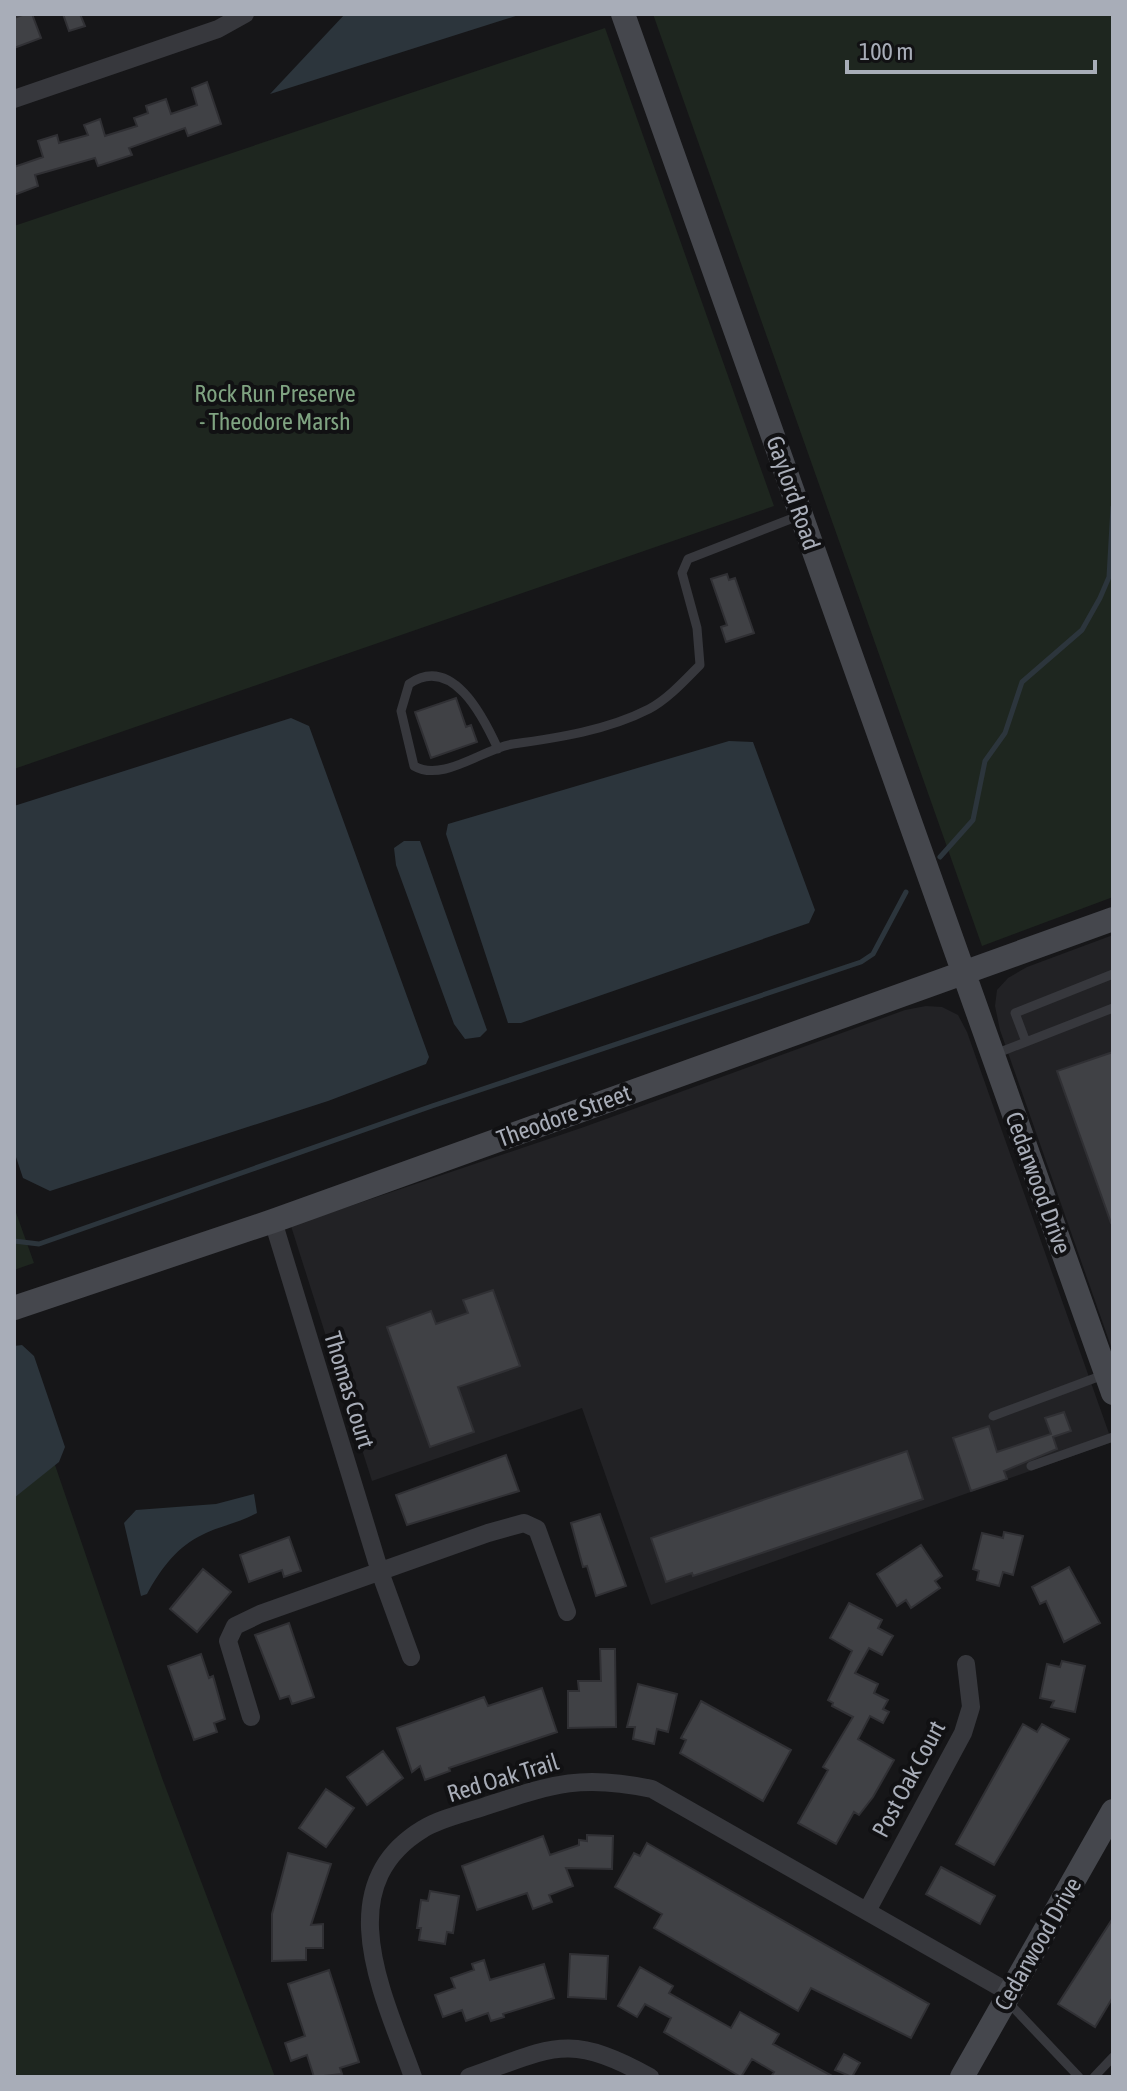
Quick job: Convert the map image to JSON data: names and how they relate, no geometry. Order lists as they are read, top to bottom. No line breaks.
{"streets":{"street":["Gaylord Road","Theodore Street","Cedarwood Drive","Thomas Court","Red Oak Trail","Post Oak Court"]},"crossings":[["Gaylord Road","Theodore Street"],["Gaylord Road","Cedarwood Drive"],["Theodore Street","Cedarwood Drive"],["Theodore Street","Thomas Court"],["Cedarwood Drive","Red Oak Trail"],["Red Oak Trail","Post Oak Court"]],"parks":["Rock Run Preserve - Theodore Marsh"],"scale_bar":"100 m"}
